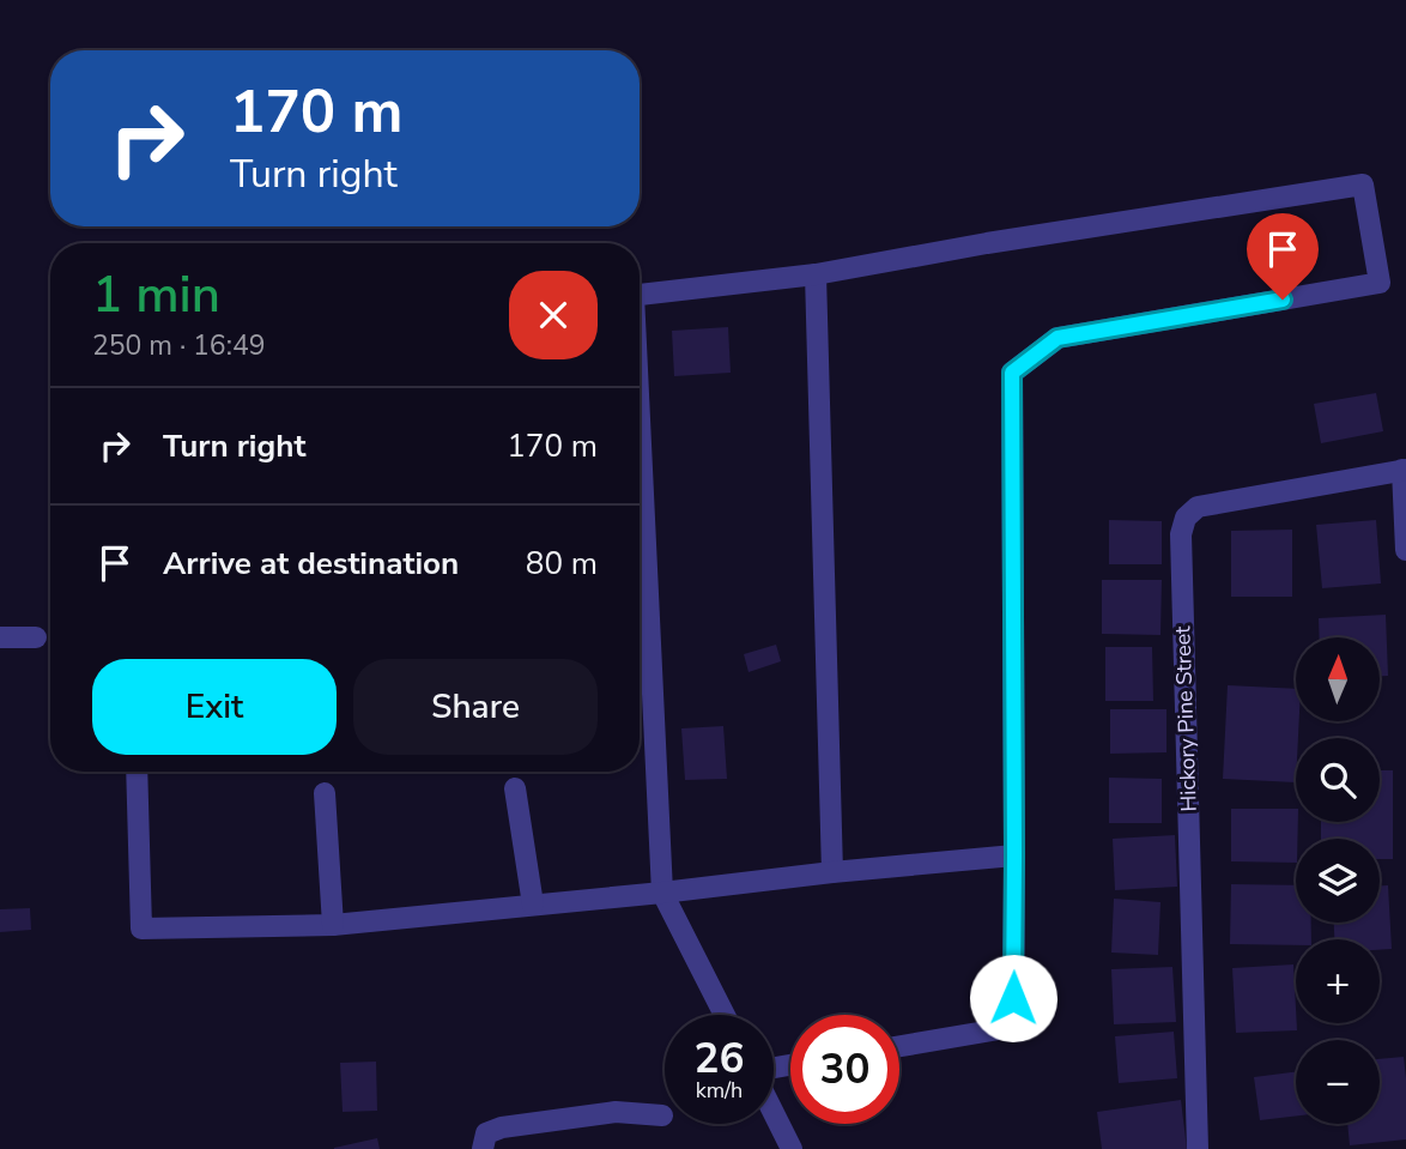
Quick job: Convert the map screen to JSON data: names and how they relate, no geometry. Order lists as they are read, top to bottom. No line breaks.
{"streets":{"street":["Hickory Pine Street"]},"north":"top","page":{"turn":["170 m","Turn right"],"heading":["1 min","250 m · 16:49"],"list":[{"name":"Turn right","value":"170 m"},{"name":"Arrive at destination","value":"80 m"}],"map_buttons":["+","−"],"buttons":["Exit","Share"],"speed":"26 km/h","limit":"30"}}
